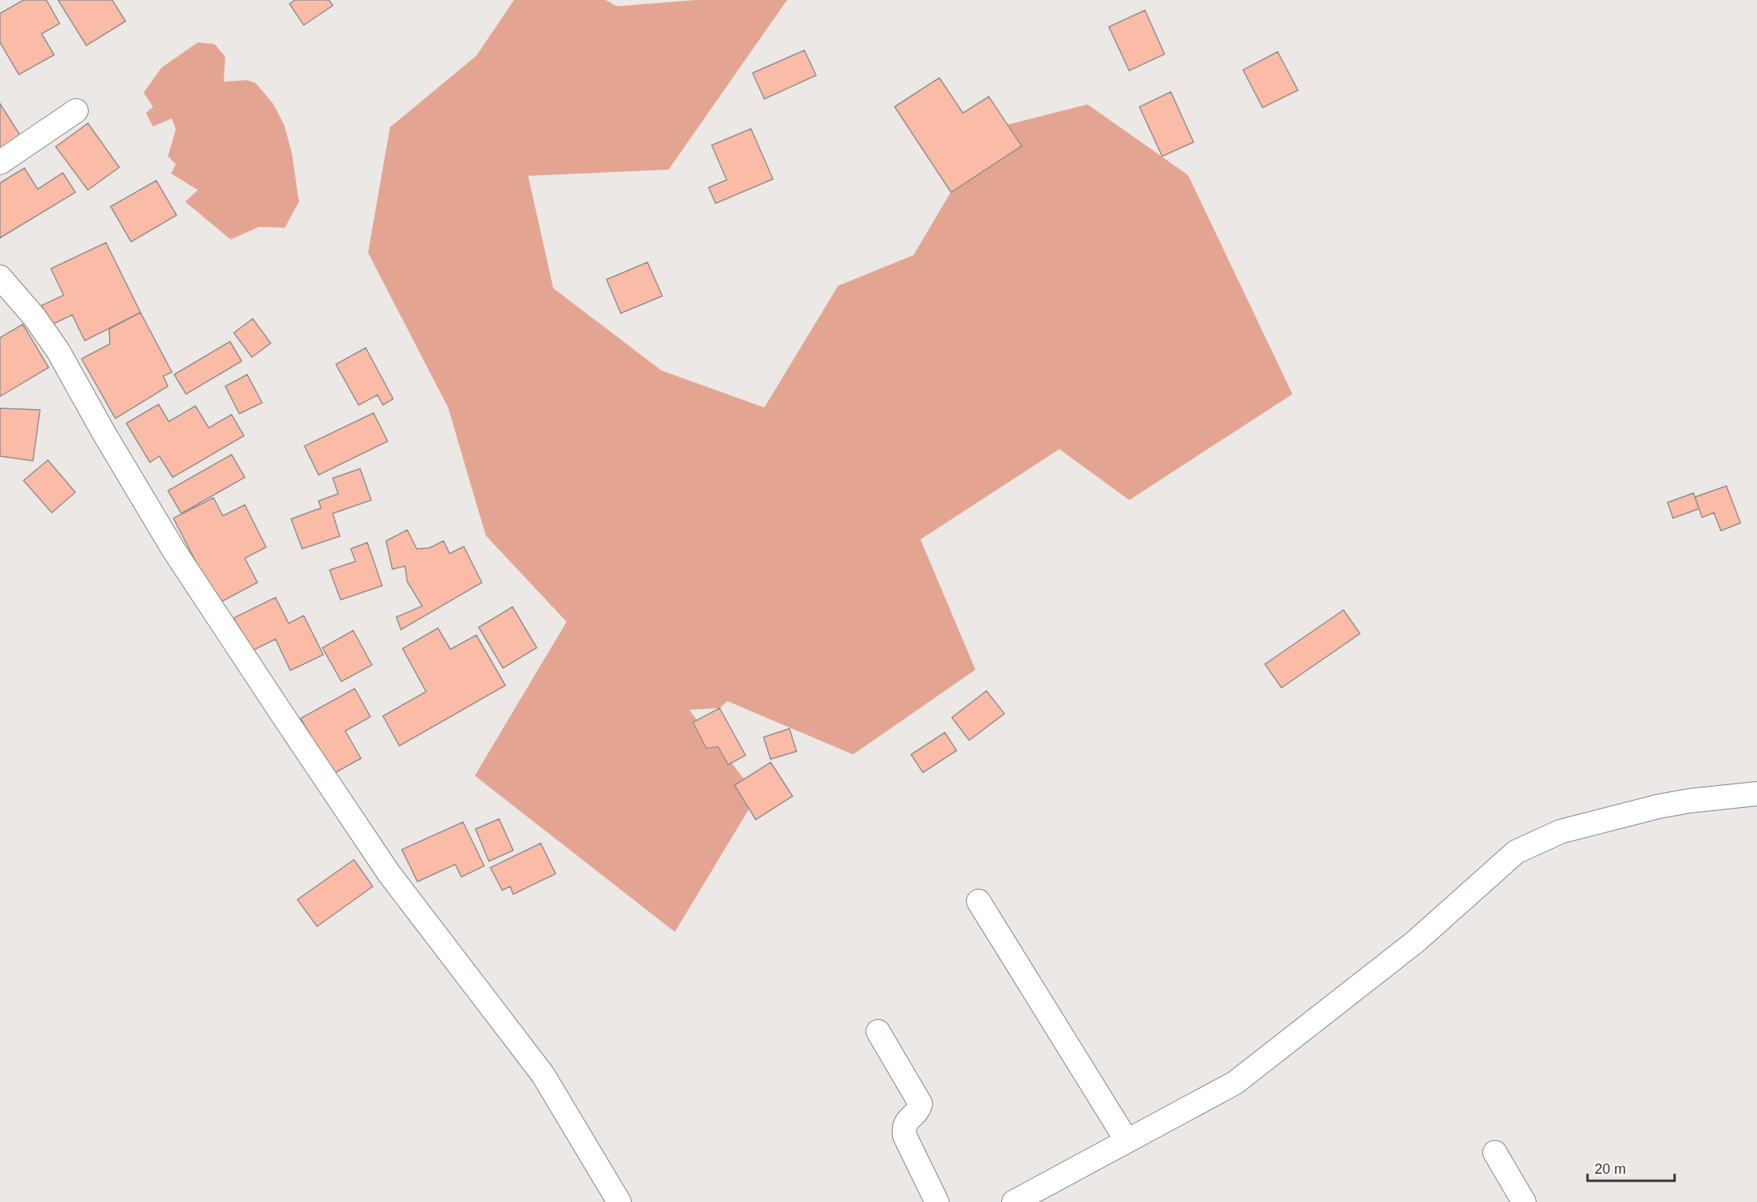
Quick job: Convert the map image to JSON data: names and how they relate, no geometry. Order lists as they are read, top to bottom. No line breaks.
{"scale_bar":"20 m"}
